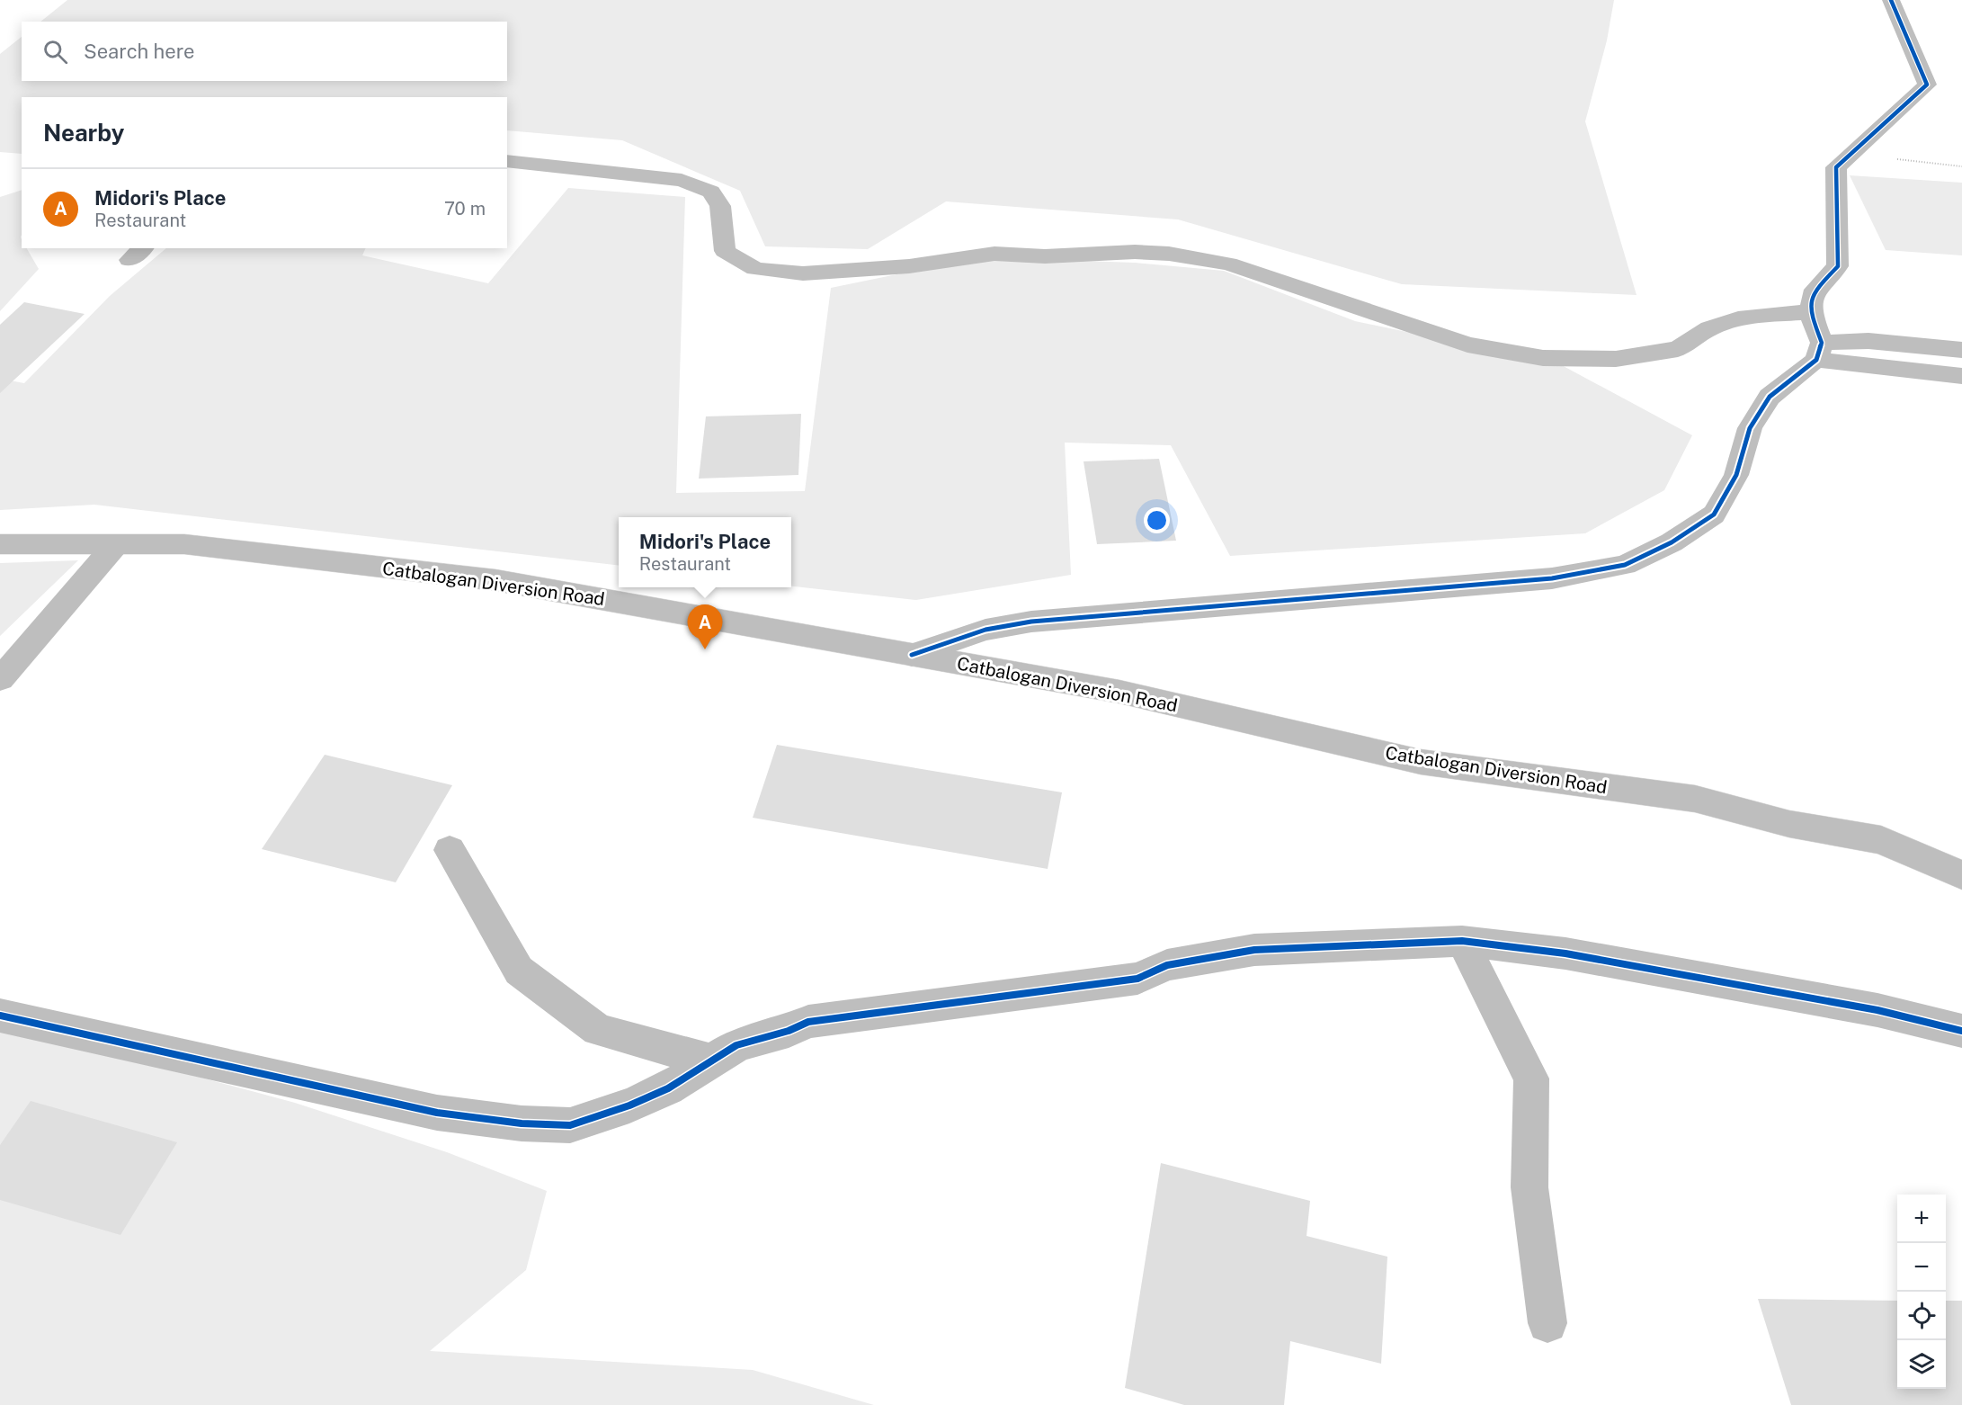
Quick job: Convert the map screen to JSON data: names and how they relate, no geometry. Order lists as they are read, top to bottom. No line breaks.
{"streets":{"main road":["Catbalogan Diversion Road"]},"page":{"search":"Search here","heading":"Nearby","list":[{"mark":"A","name":"Midori's Place","note":"Restaurant","value":"70 m"}],"popup":["Midori's Place","Restaurant"],"pins":"A","map_buttons":["+","−"]}}
